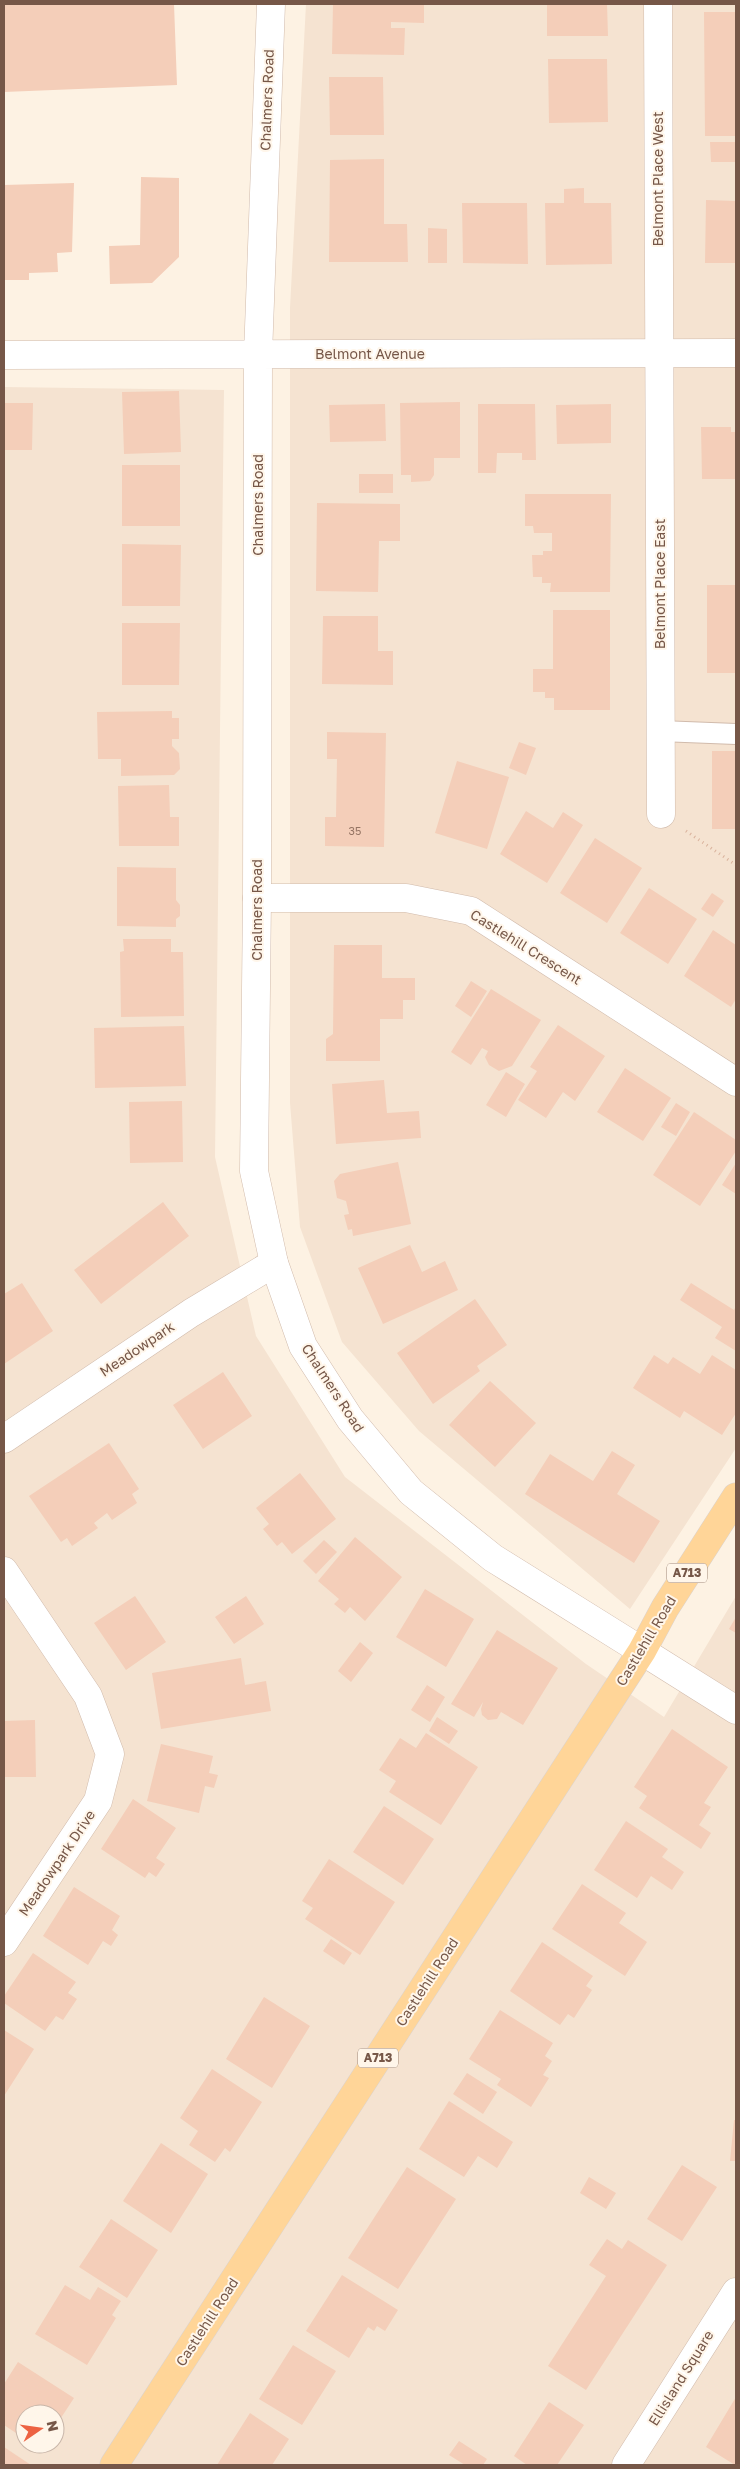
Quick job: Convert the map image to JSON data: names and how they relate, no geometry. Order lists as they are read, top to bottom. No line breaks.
{"streets":{"main road":["A713","Castlehill Road"],"street":["Chalmers Road","Belmont Place West","Belmont Avenue","Belmont Place East","Castlehill Crescent","Meadowpark","Meadowpark Drive","Ellisland Square"]},"crossings":[["Chalmers Road","Belmont Avenue"],["Chalmers Road","Castlehill Crescent"],["Chalmers Road","Meadowpark"],["Chalmers Road","Castlehill Road"],["Belmont Place West","Belmont Avenue"],["Belmont Place West","Belmont Place East"],["Belmont Avenue","Belmont Place East"]],"house_numbers":["35"],"north":"right"}
